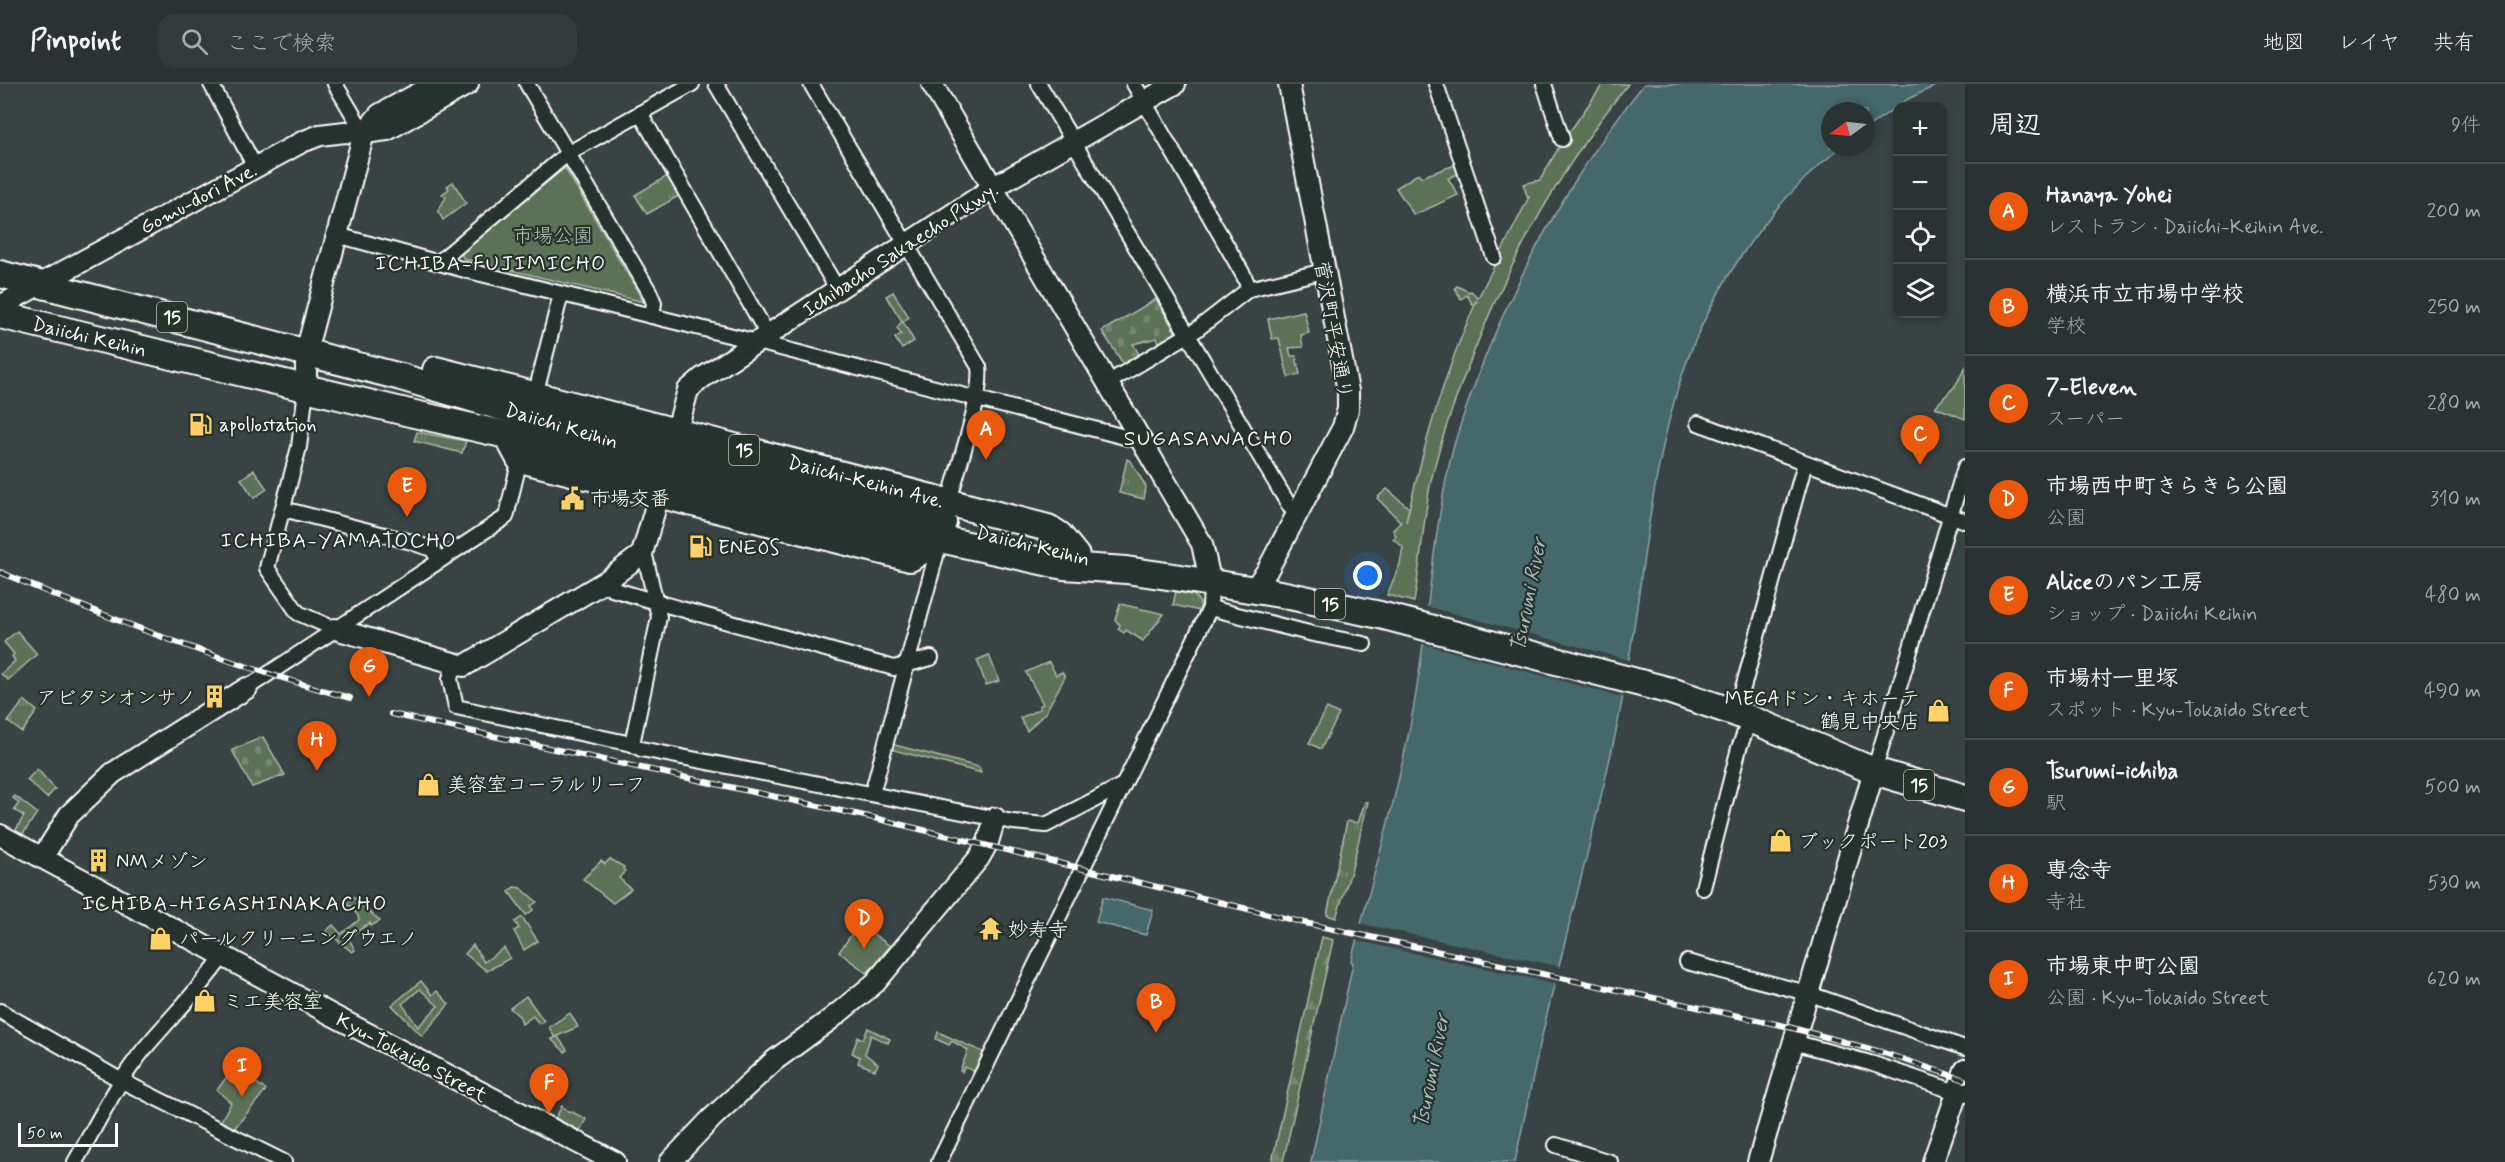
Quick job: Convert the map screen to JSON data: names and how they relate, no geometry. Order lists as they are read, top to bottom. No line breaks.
{"streets":{"highway":["15","Daiichi Keihin","Daiichi-Keihin Ave."],"street":["Gomu-dori Ave.","Ichibacho Sakaecho Pkwy.","菅沢町平安通り","Kyu-Tokaido Street"]},"crossings":[["Gomu-dori Ave.","Daiichi Keihin"],["Ichibacho Sakaecho Pkwy.","Daiichi Keihin"],["Ichibacho Sakaecho Pkwy.","Daiichi-Keihin Ave."],["15","Daiichi Keihin"],["菅沢町平安通り","Daiichi Keihin"],["Daiichi Keihin","Daiichi-Keihin Ave."]],"districts":["ICHIBA-FUJIMICHO","SUGASAWACHO","ICHIBA-YAMATOCHO","ICHIBA-HIGASHINAKACHO"],"water":["Tsurumi River"],"parks":["市場公園"],"places":{"fuel station":["apollostation","ENEOS"],"public building":["市場交番"],"building":["アビタシオンサノ","NMメゾン"],"shop":["MEGAドン・キホーテ 鶴見中央店","美容室コーラルリーフ","ブックポート203","パールクリーニングウエノ","ミエ美容室"],"temple":["妙寿寺"]},"scale_bar":"50 m","north":"left","page":{"header":"Pinpoint","search":"ここで検索","nav":["地図","レイヤ","共有"],"heading":["周辺","9件"],"map_buttons":["+","−"],"list":[{"mark":"A","name":"Hanaya Yohei","note":"レストラン · Daiichi-Keihin Ave.","value":"200 m"},{"mark":"B","name":"横浜市立市場中学校","note":"学校","value":"250 m"},{"mark":"C","name":"7-Eleven","note":"スーパー","value":"280 m"},{"mark":"D","name":"市場西中町きらきら公園","note":"公園","value":"310 m"},{"mark":"E","name":"Aliceのパン工房","note":"ショップ · Daiichi Keihin","value":"480 m"},{"mark":"F","name":"市場村一里塚","note":"スポット · Kyu-Tokaido Street","value":"490 m"},{"mark":"G","name":"Tsurumi-ichiba","note":"駅","value":"500 m"},{"mark":"H","name":"専念寺","note":"寺社","value":"530 m"},{"mark":"I","name":"市場東中町公園","note":"公園 · Kyu-Tokaido Street","value":"620 m"}],"pins":["A","C","E","G","H","D","B","I","F"],"scale":"50 m"}}
